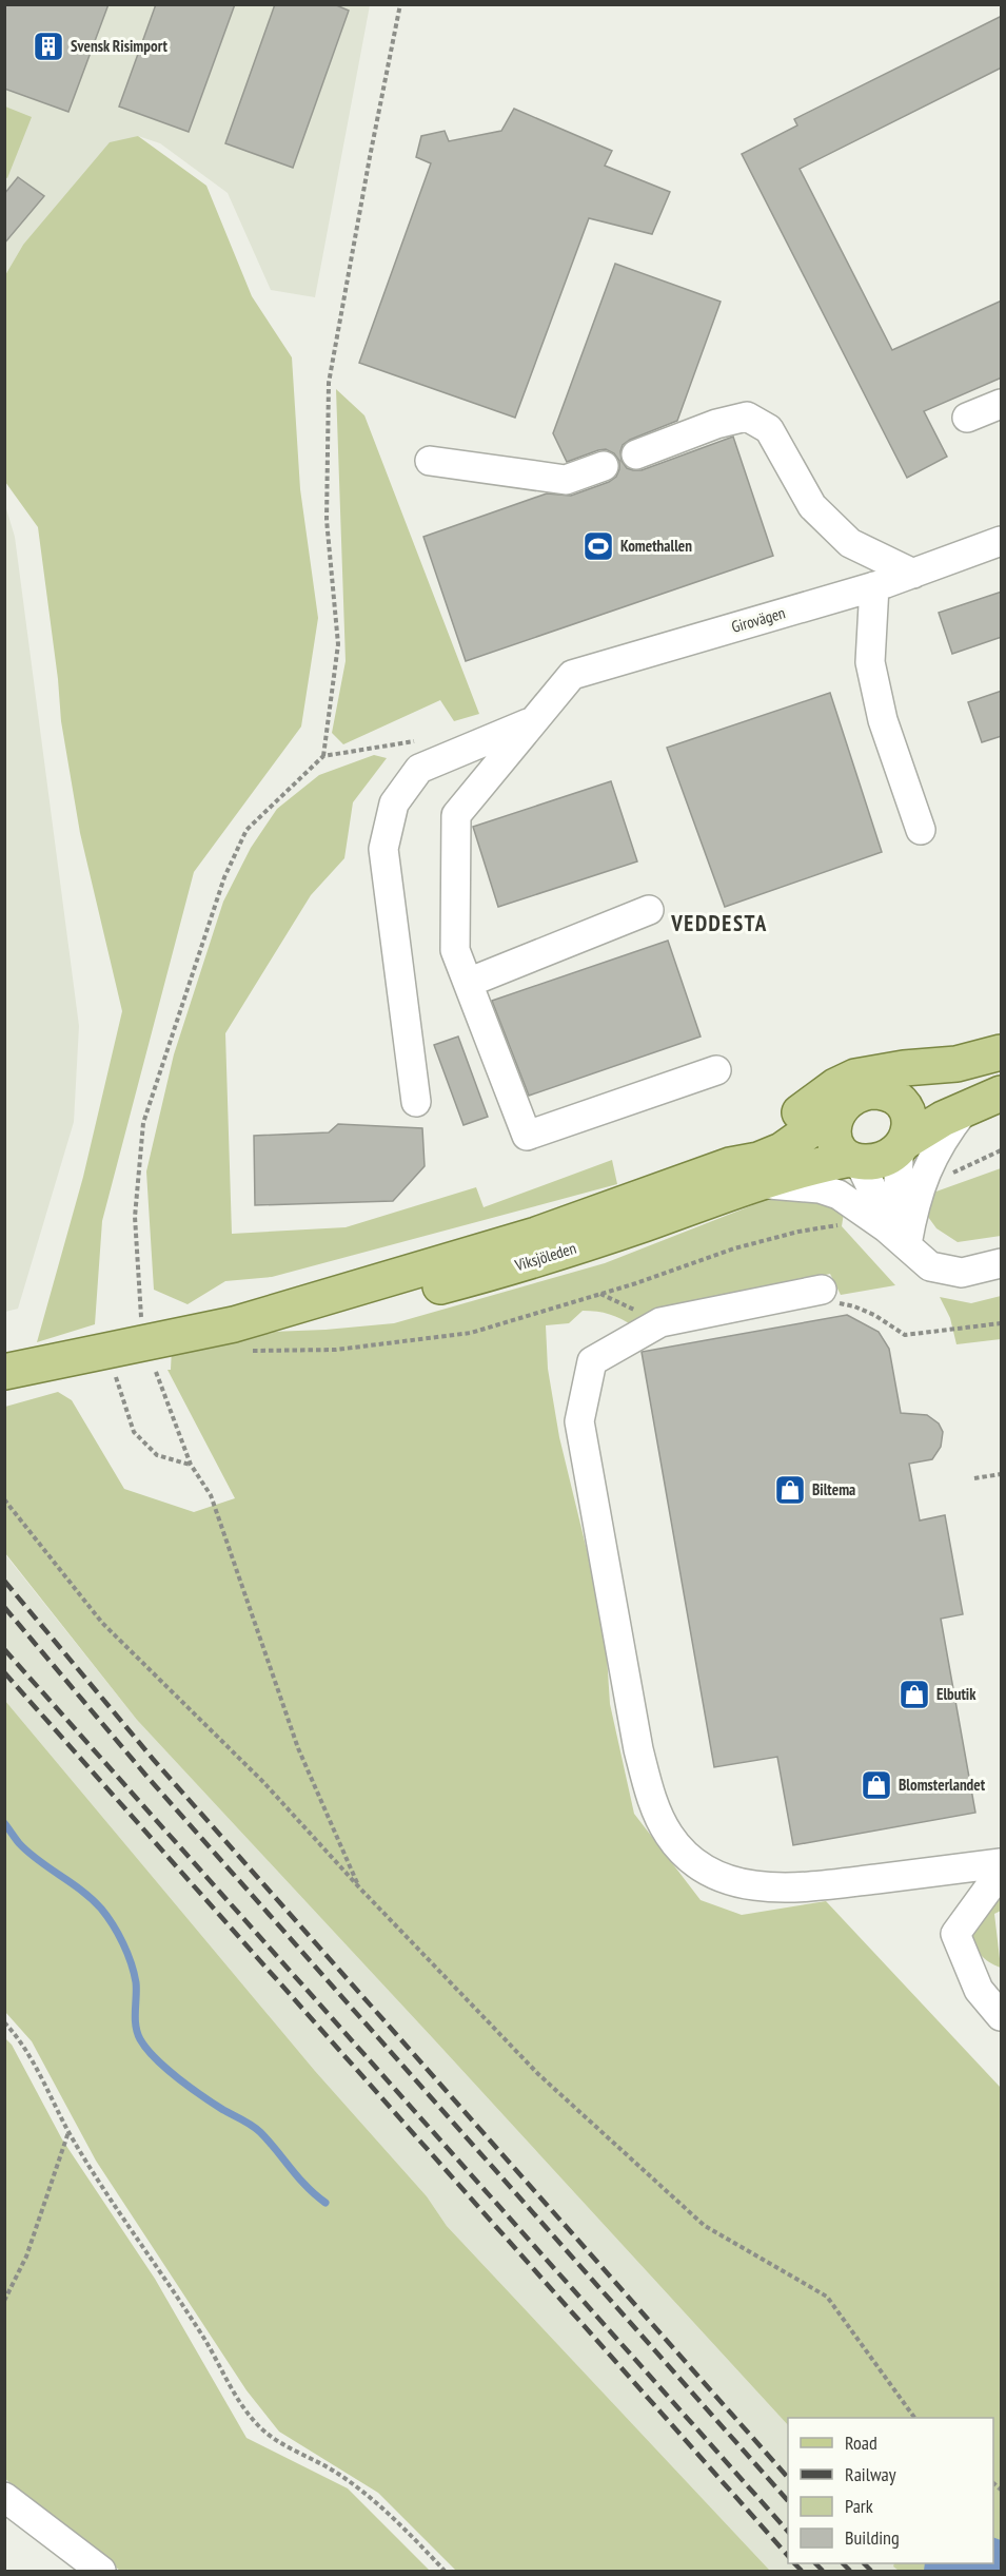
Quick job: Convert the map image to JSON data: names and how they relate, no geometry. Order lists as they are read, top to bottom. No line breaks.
{"streets":{"main road":["Viksjöleden"],"street":["Girovägen"]},"districts":["VEDDESTA"],"places":{"building":["Svensk Risimport"],"sports":["Komethallen"],"shop":["Biltema","Elbutik","Blomsterlandet"]},"legend":["Road","Railway","Park","Building"]}
